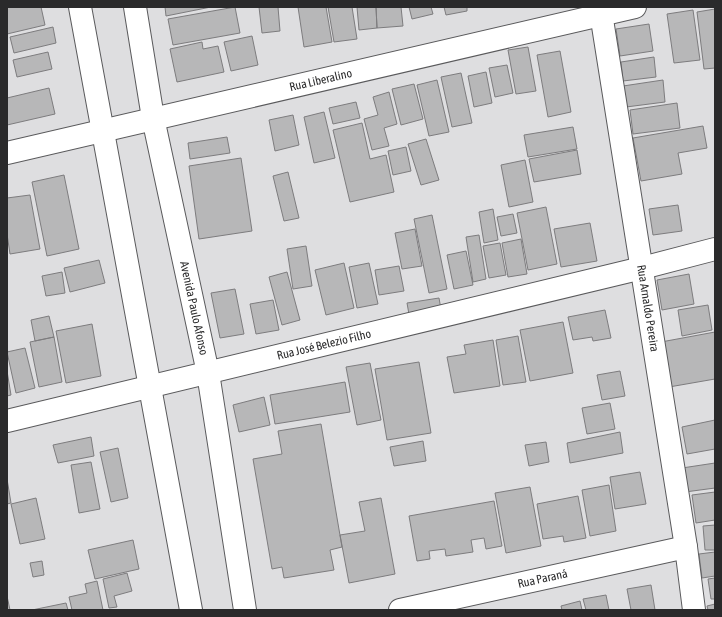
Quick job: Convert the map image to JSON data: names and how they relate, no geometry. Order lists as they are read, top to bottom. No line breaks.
{"streets":{"street":["Rua Liberalino","Avenida Paulo Afonso","Rua Arnaldo Pereira","Rua José Belezio Filho","Rua Paraná"]},"crossings":[["Rua Liberalino","Avenida Paulo Afonso"],["Rua Liberalino","Rua Arnaldo Pereira"],["Avenida Paulo Afonso","Rua José Belezio Filho"],["Rua Arnaldo Pereira","Rua José Belezio Filho"],["Rua Arnaldo Pereira","Rua Paraná"]]}
